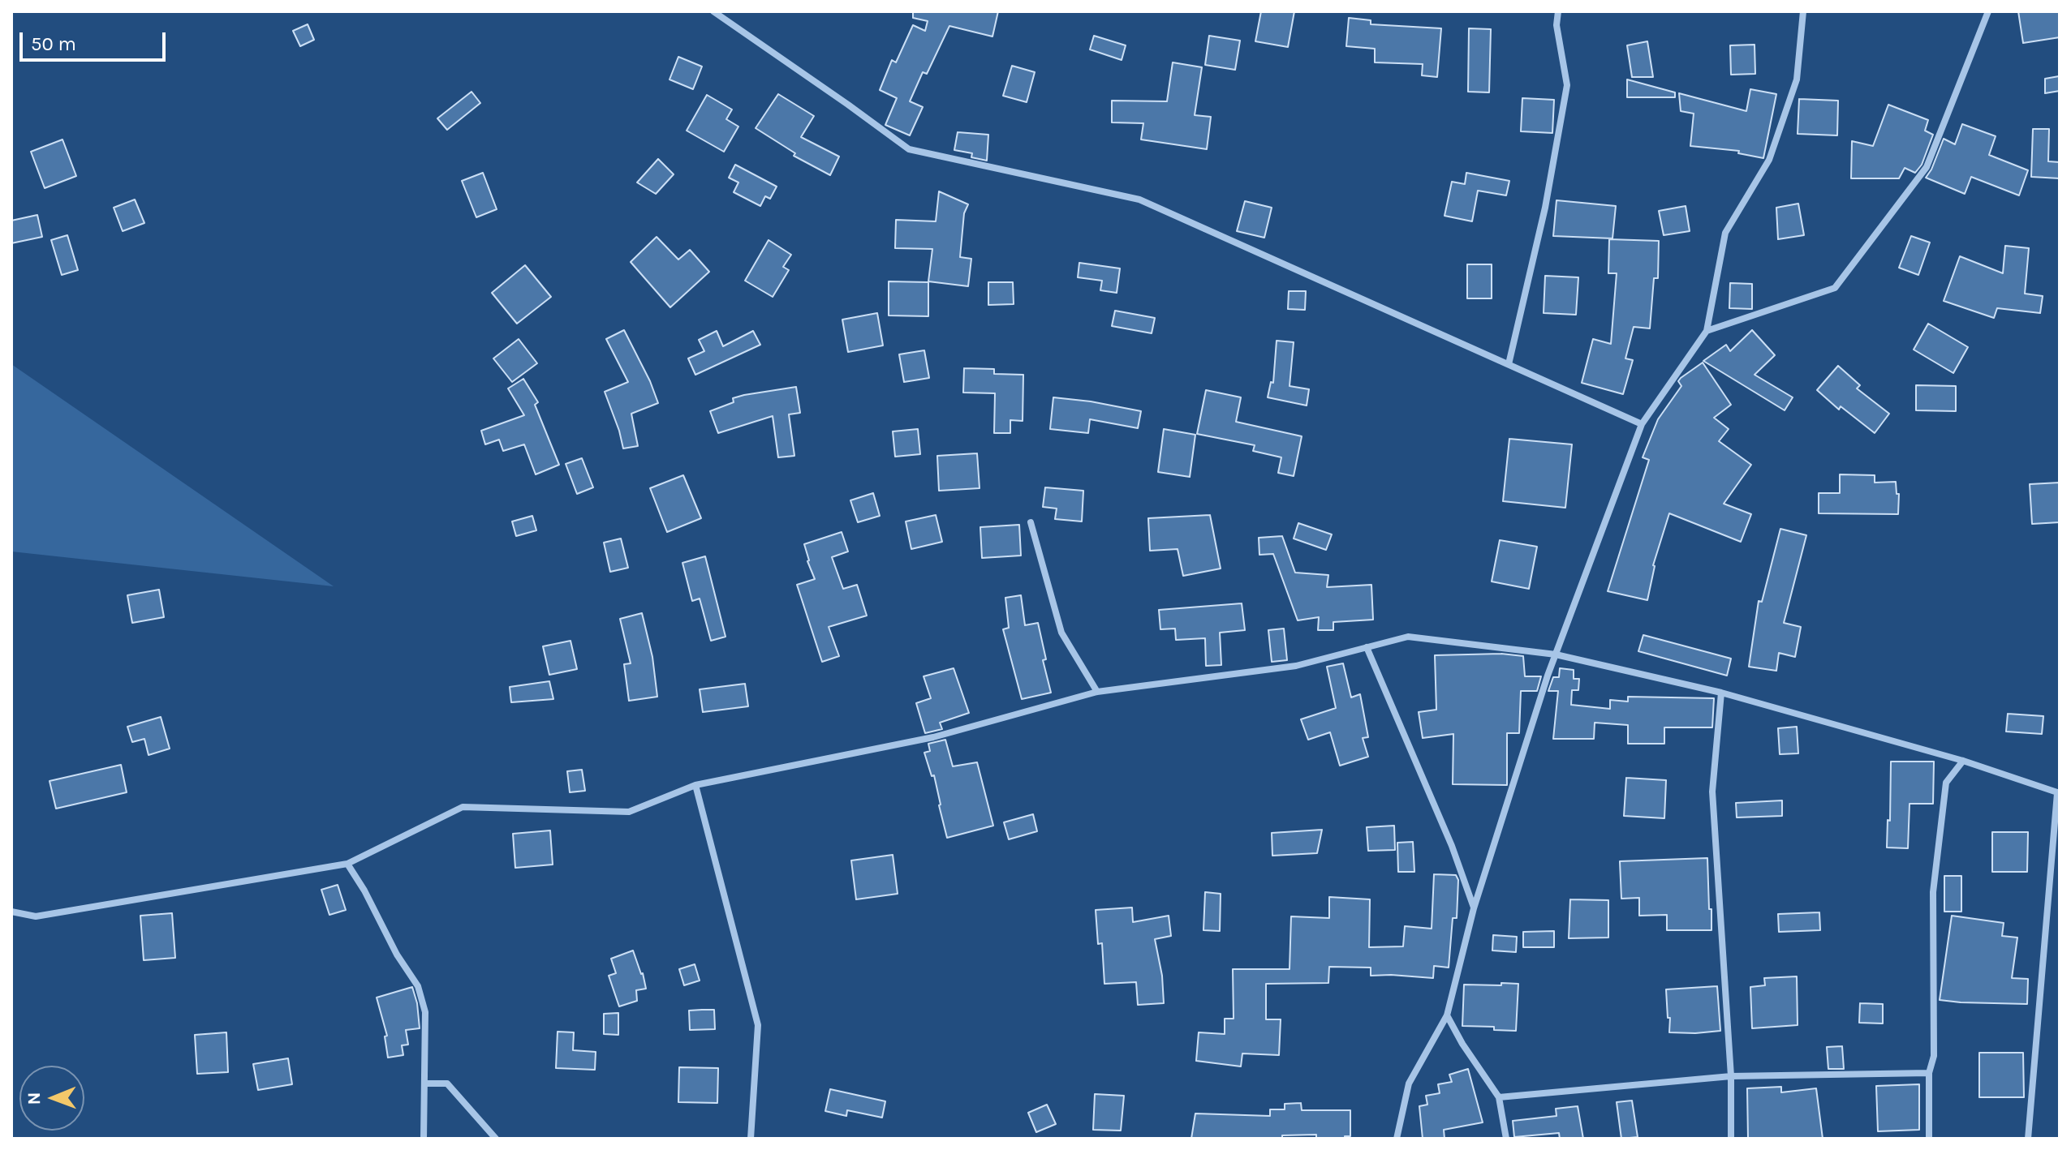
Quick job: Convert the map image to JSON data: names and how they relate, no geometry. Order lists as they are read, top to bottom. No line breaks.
{"scale_bar":"50 m","north":"left"}
